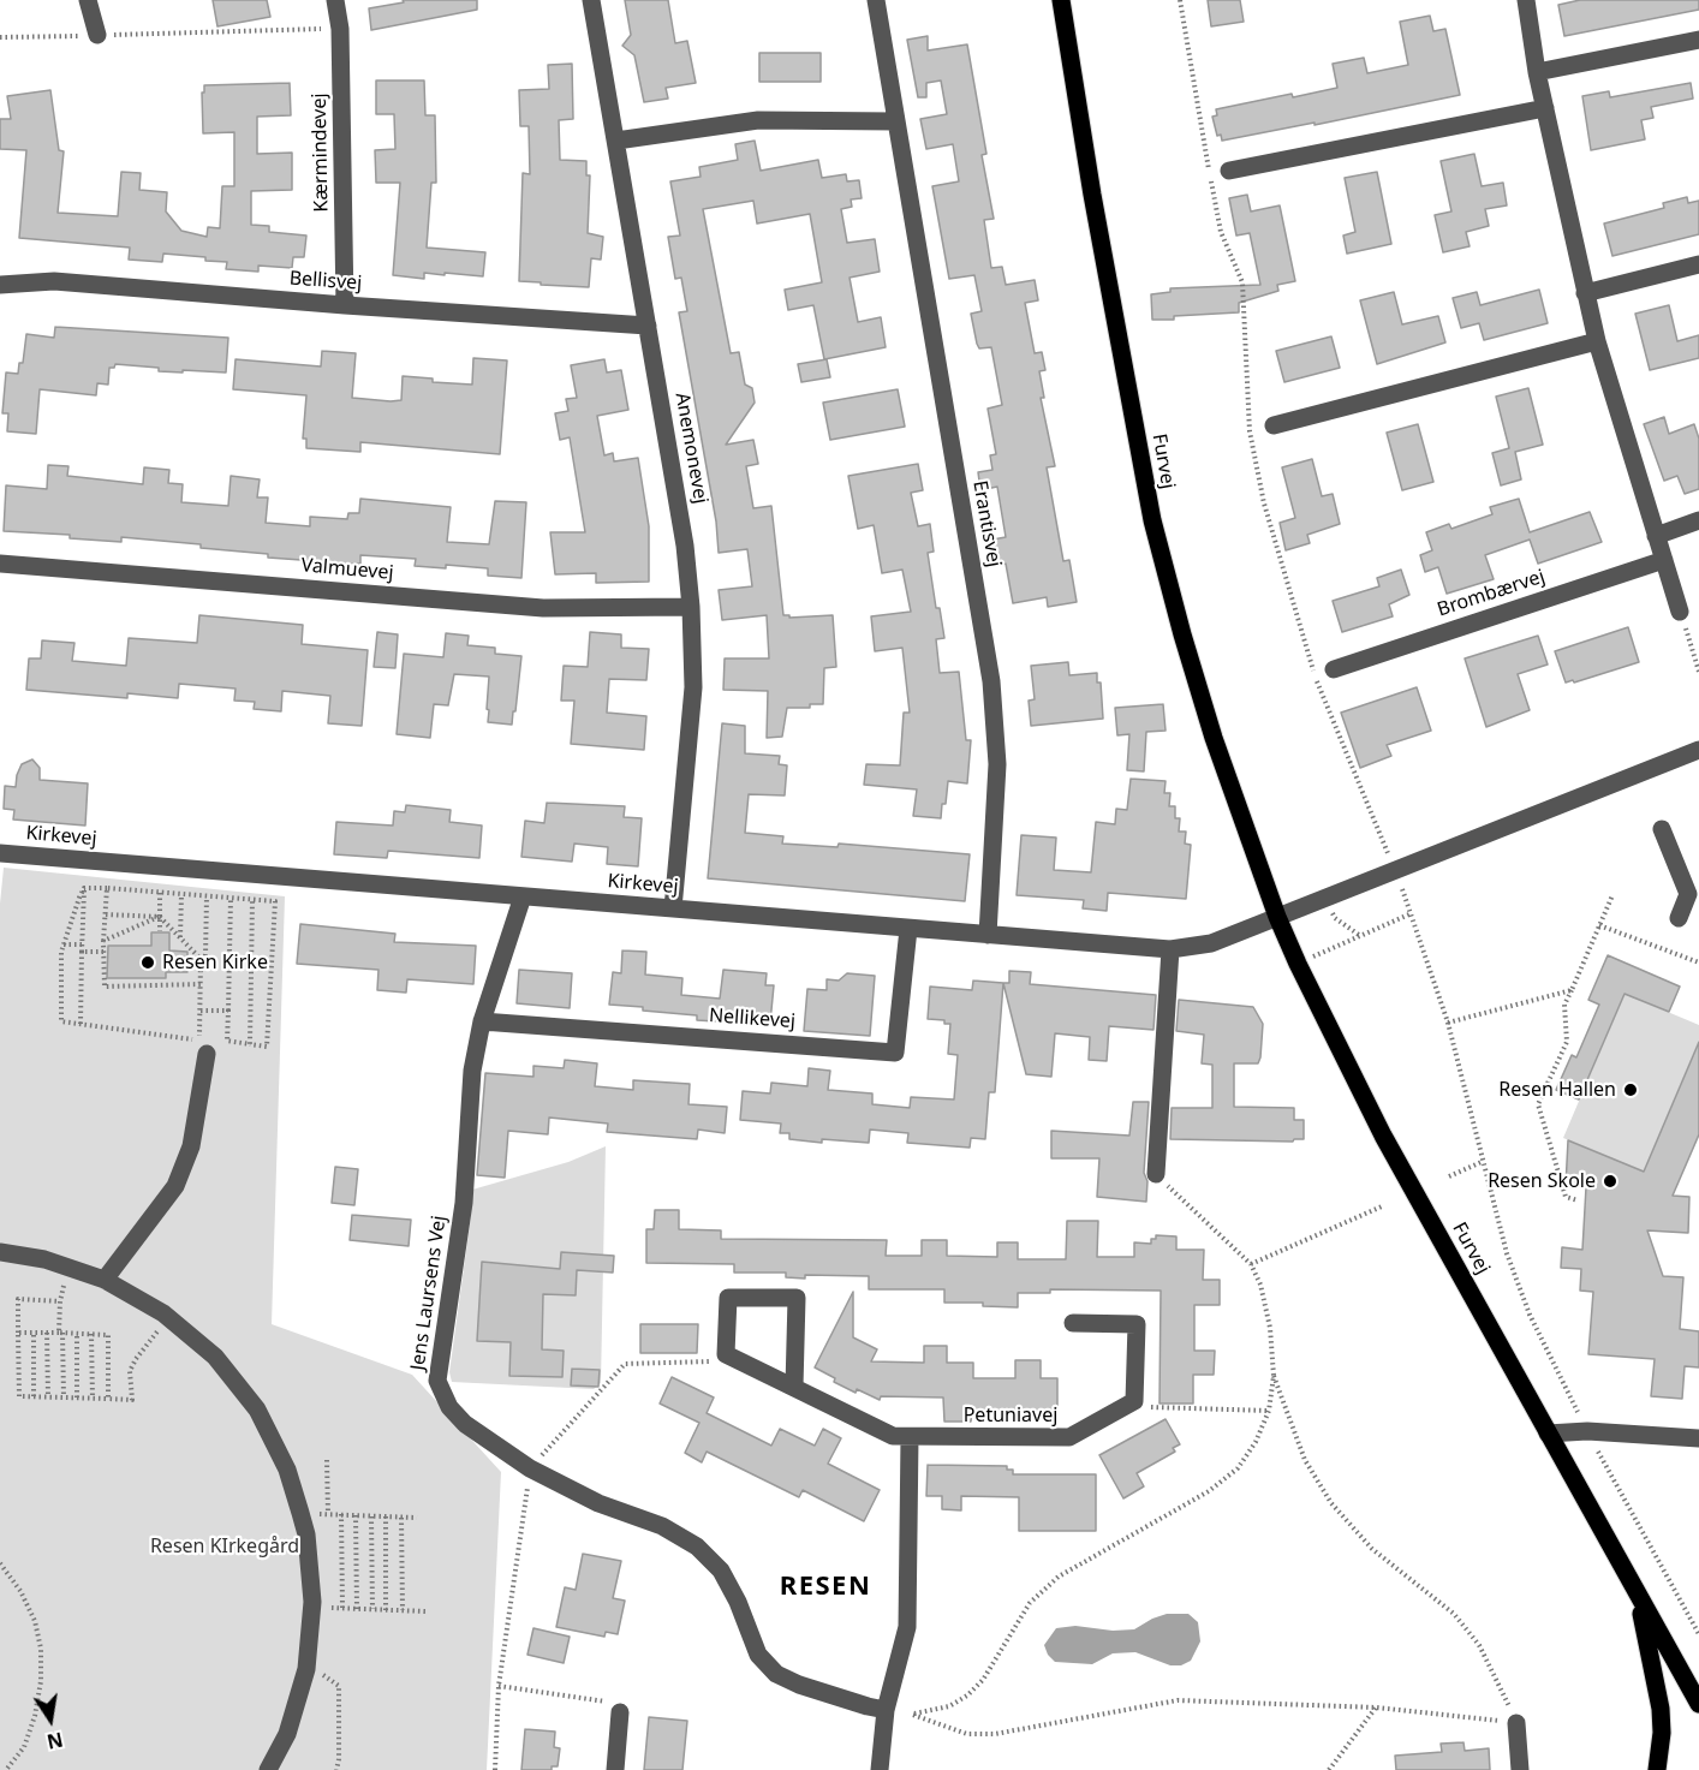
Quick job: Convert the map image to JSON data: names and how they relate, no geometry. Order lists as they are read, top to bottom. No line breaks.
{"streets":{"main road":["Furvej"],"street":["Kærmindevej","Bellisvej","Anemonevej","Erantisvej","Valmuevej","Brombærvej","Kirkevej","Nellikevej","Jens Laursens Vej","Petuniavej"]},"crossings":[["Kærmindevej","Bellisvej"],["Bellisvej","Anemonevej"],["Anemonevej","Valmuevej"],["Anemonevej","Kirkevej"],["Furvej","Kirkevej"],["Erantisvej","Kirkevej"],["Kirkevej","Nellikevej"],["Kirkevej","Jens Laursens Vej"],["Nellikevej","Jens Laursens Vej"]],"districts":["RESEN"],"parks":["Resen KIrkegård"],"places":["Resen Kirke","Resen Hallen","Resen Skole"],"north":"bottom"}
